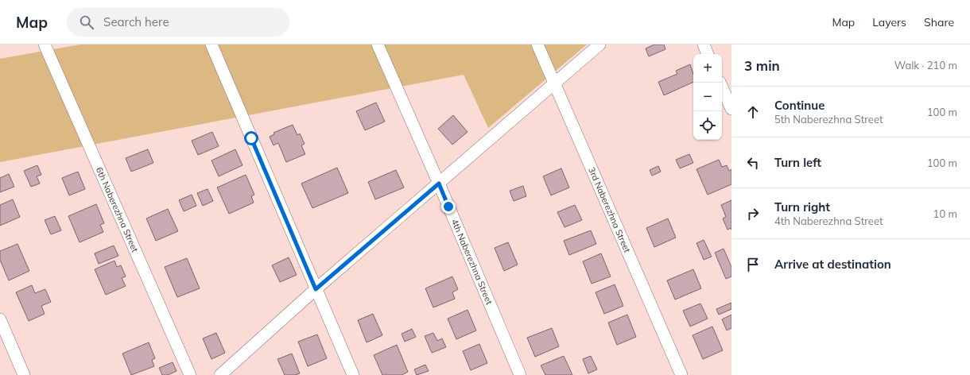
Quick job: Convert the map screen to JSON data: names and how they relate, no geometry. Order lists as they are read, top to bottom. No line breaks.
{"streets":{"street":["6th Naberezhna Street","3rd Naberezhna Street","4th Naberezhna Street"]},"page":{"header":"Map","search":"Search here","nav":["Map","Layers","Share"],"heading":["3 min","Walk · 210 m"],"map_buttons":["+","−"],"list":[["Continue","5th Naberezhna Street","100 m"],["Turn left","100 m"],["Turn right","4th Naberezhna Street","10 m"],"Arrive at destination"]}}
